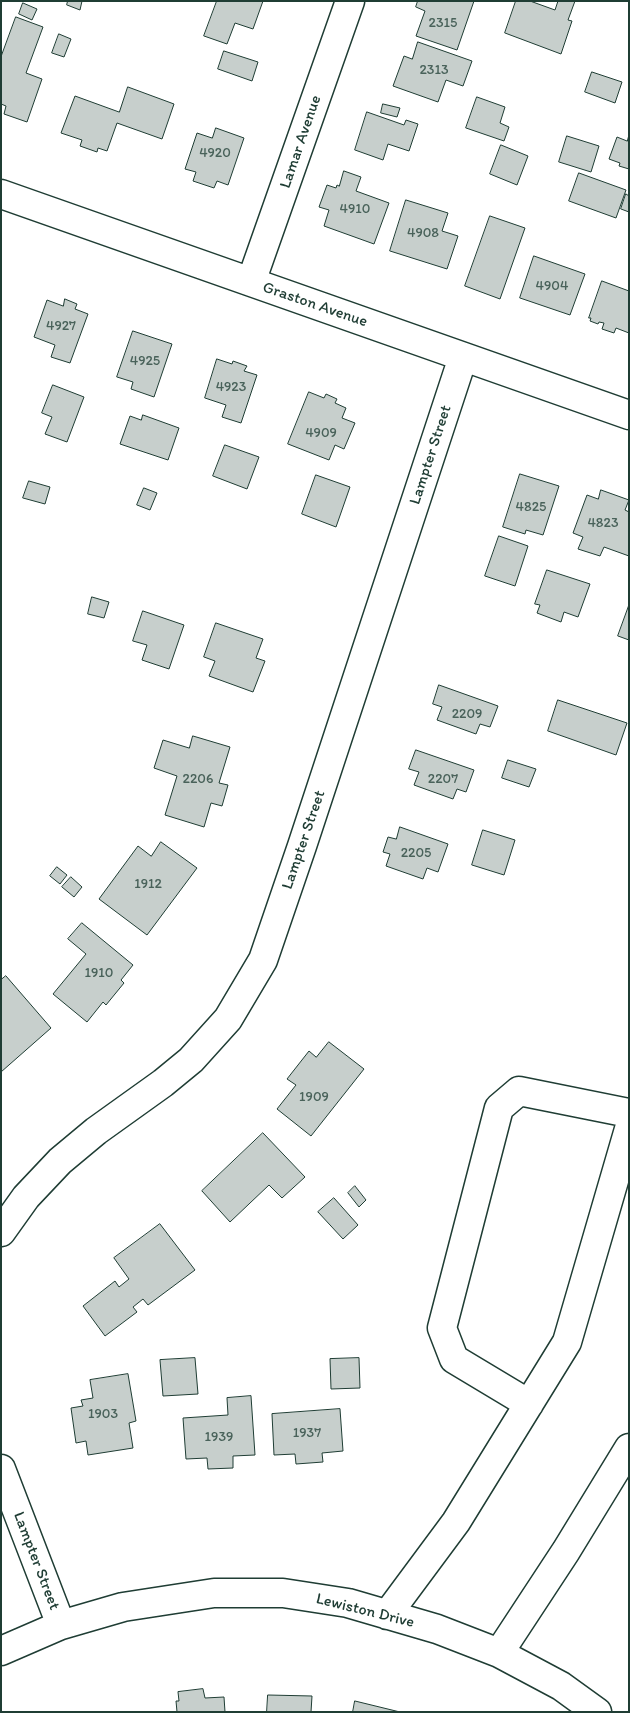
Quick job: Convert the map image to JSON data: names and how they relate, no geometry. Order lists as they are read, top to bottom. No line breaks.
{"streets":{"street":["Lamar Avenue","Graston Avenue","Lampter Street","Lewiston Drive"]},"crossings":[["Lamar Avenue","Graston Avenue"],["Graston Avenue","Lampter Street"],["Lampter Street","Lewiston Drive"]],"house_numbers":["2315","2313","4920","4910","4908","4904","4927","4925","4923","4909","4825","4823","2209","2206","2207","2205","1912","1910","1909","1903","1937","1939"]}
